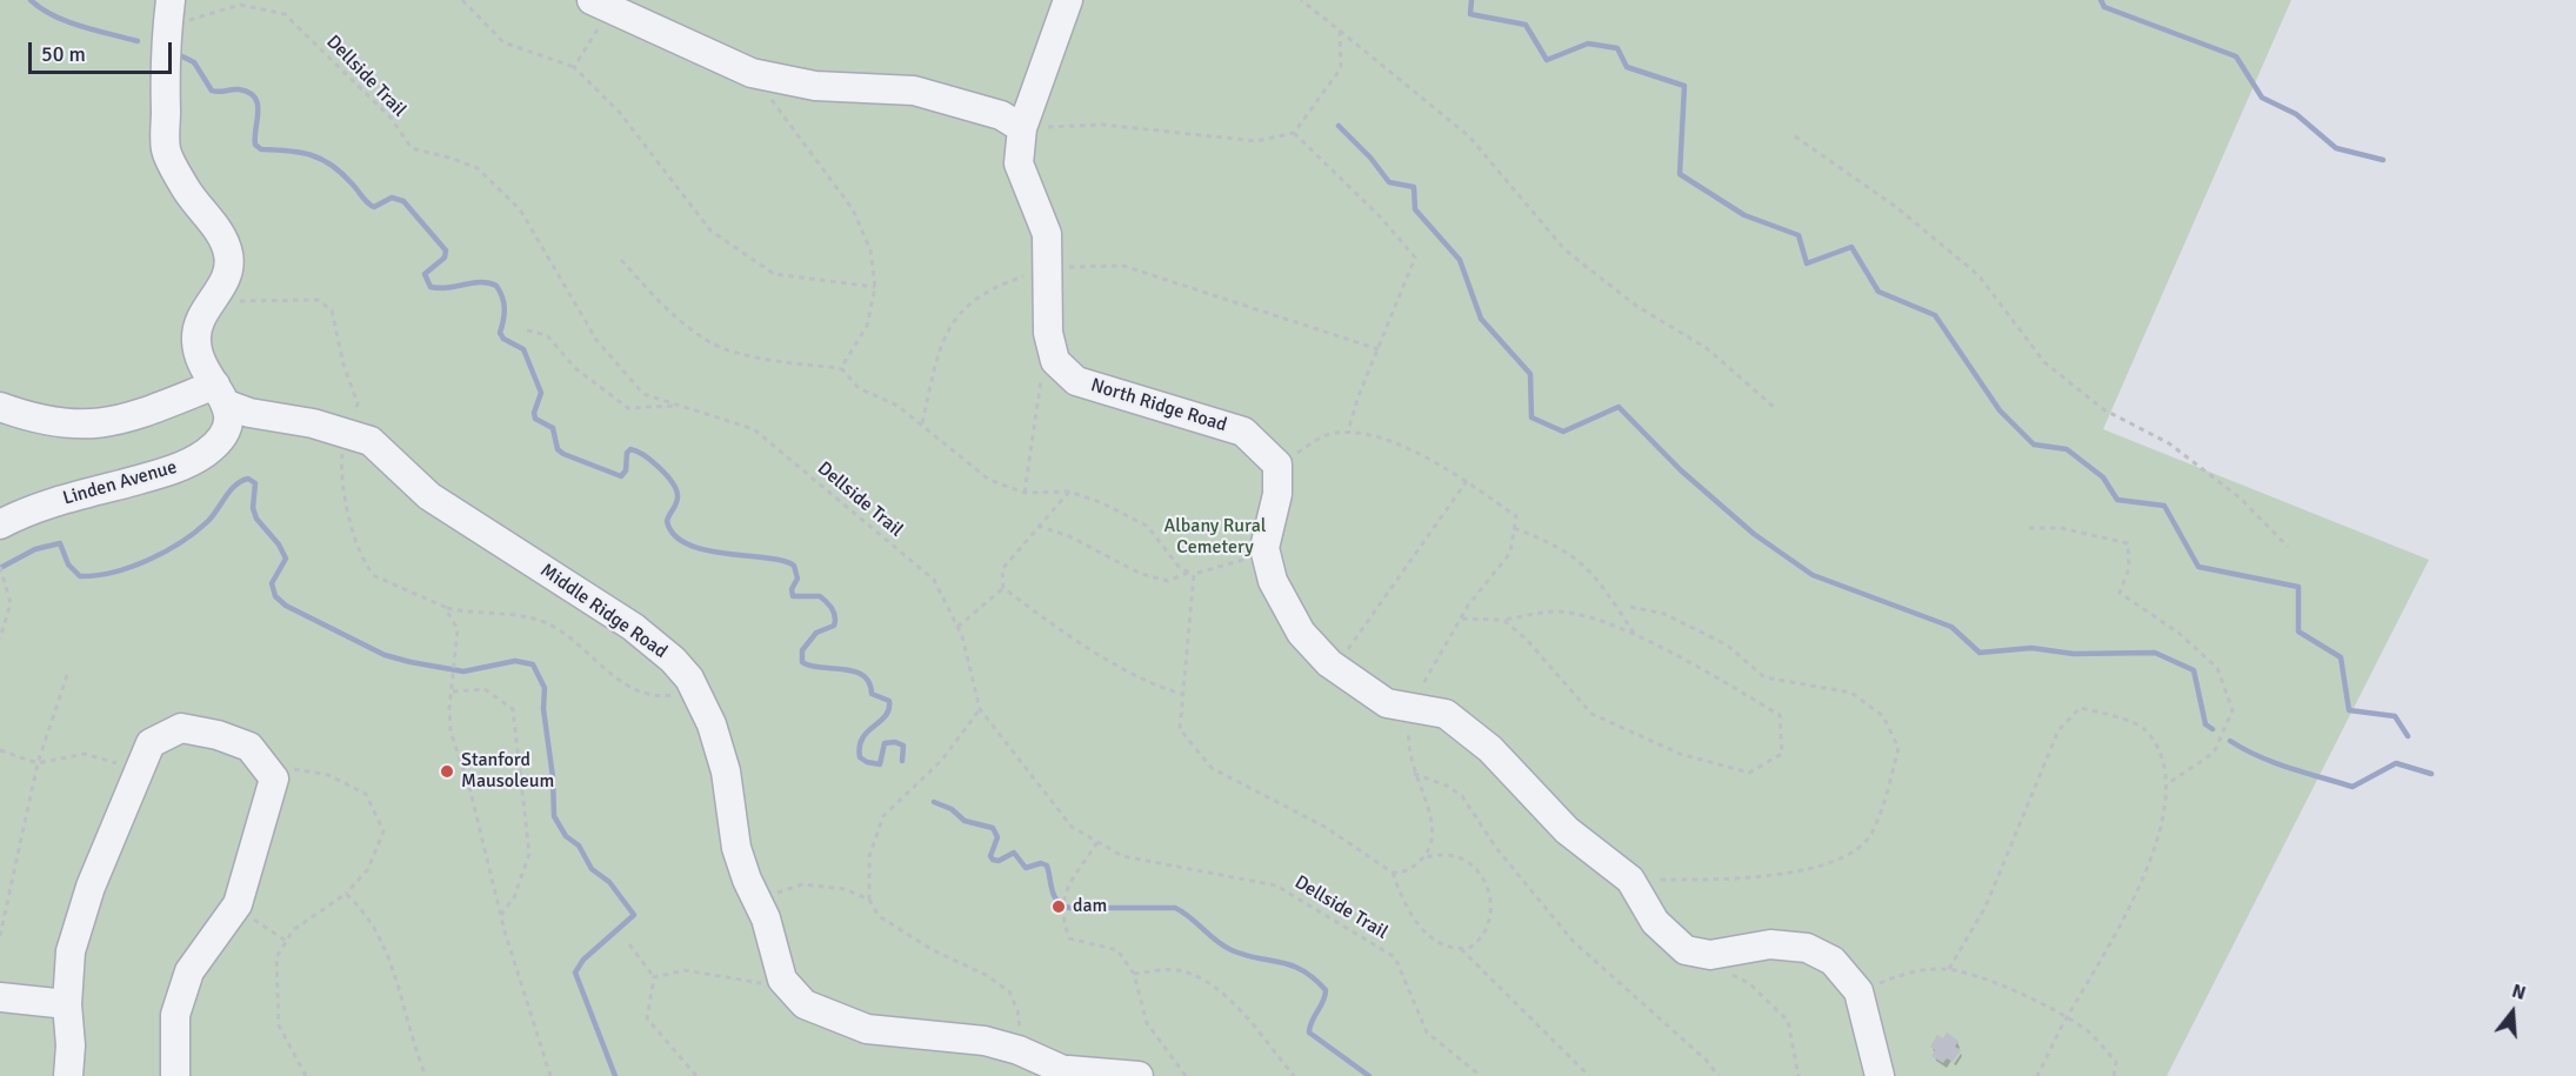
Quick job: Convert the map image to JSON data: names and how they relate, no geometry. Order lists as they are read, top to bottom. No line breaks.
{"streets":{"lane":["North Ridge Road","Linden Avenue","Middle Ridge Road"],"path":["Dellside Trail"]},"crossings":[["Linden Avenue","Middle Ridge Road"]],"parks":["Albany Rural Cemetery"],"places":["Stanford Mausoleum","dam"],"scale_bar":"50 m","north":"top"}
